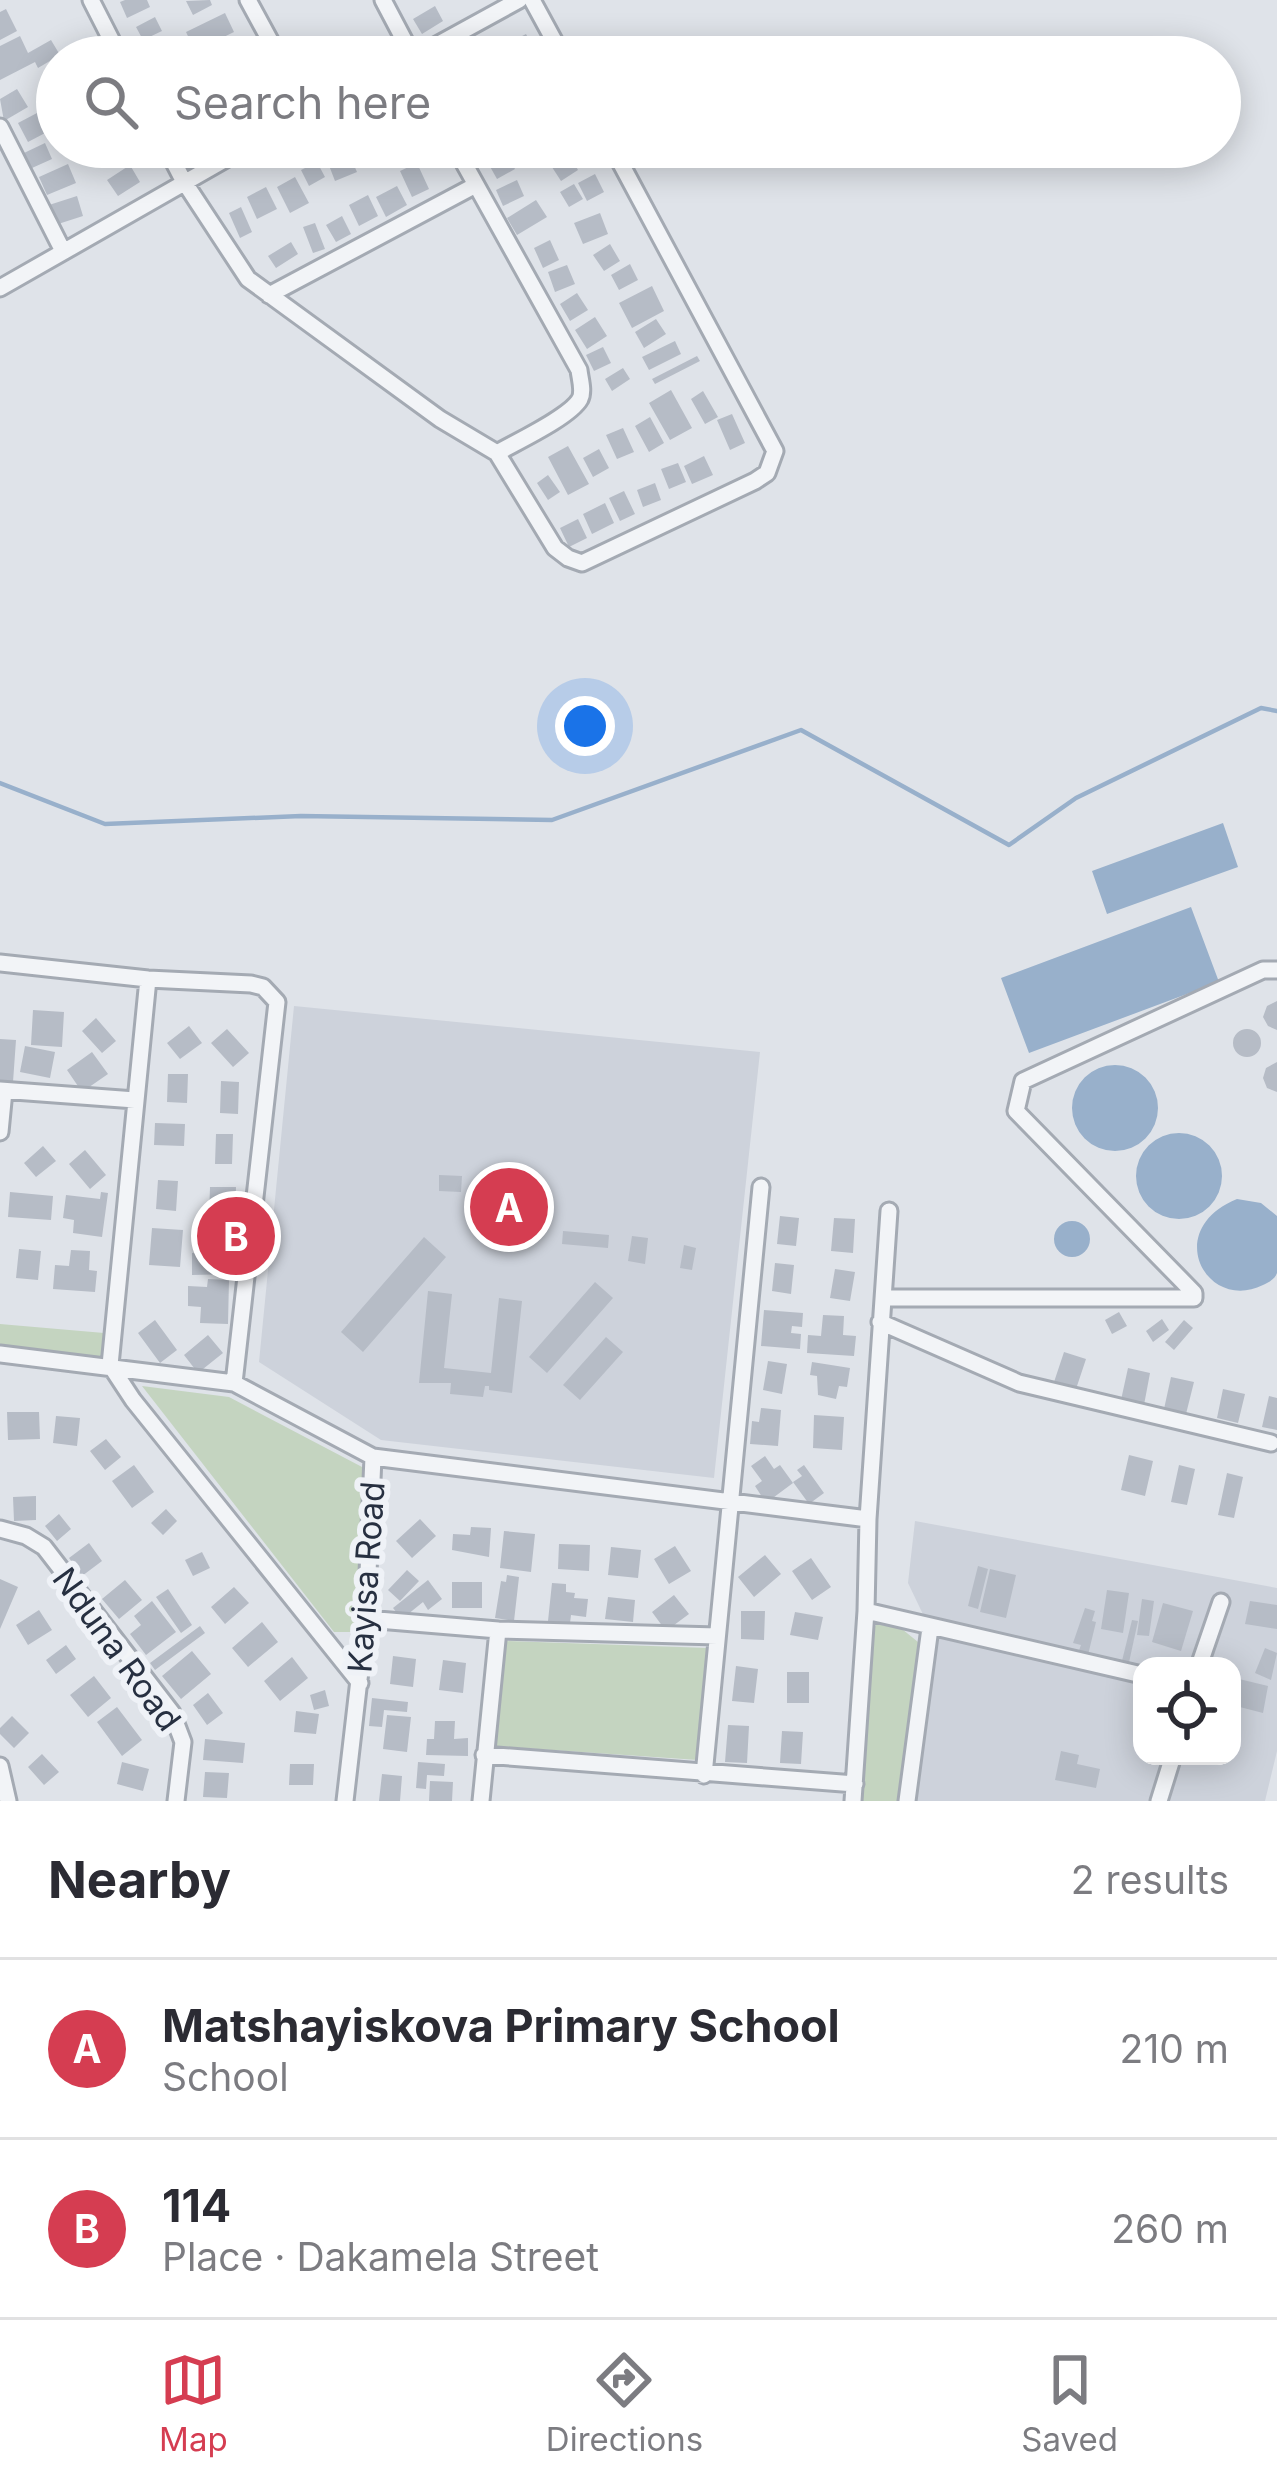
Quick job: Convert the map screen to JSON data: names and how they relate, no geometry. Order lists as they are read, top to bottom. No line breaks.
{"streets":{"street":["Kayisa Road","Nduna Road"]},"page":{"search":"Search here","pins":["A","B"],"heading":["Nearby","2 results"],"list":[{"mark":"A","name":"Matshayiskova Primary School","note":"School","value":"210 m"},{"mark":"B","name":"114","note":"Place · Dakamela Street","value":"260 m"}],"nav":["Map","Directions","Saved"]}}
